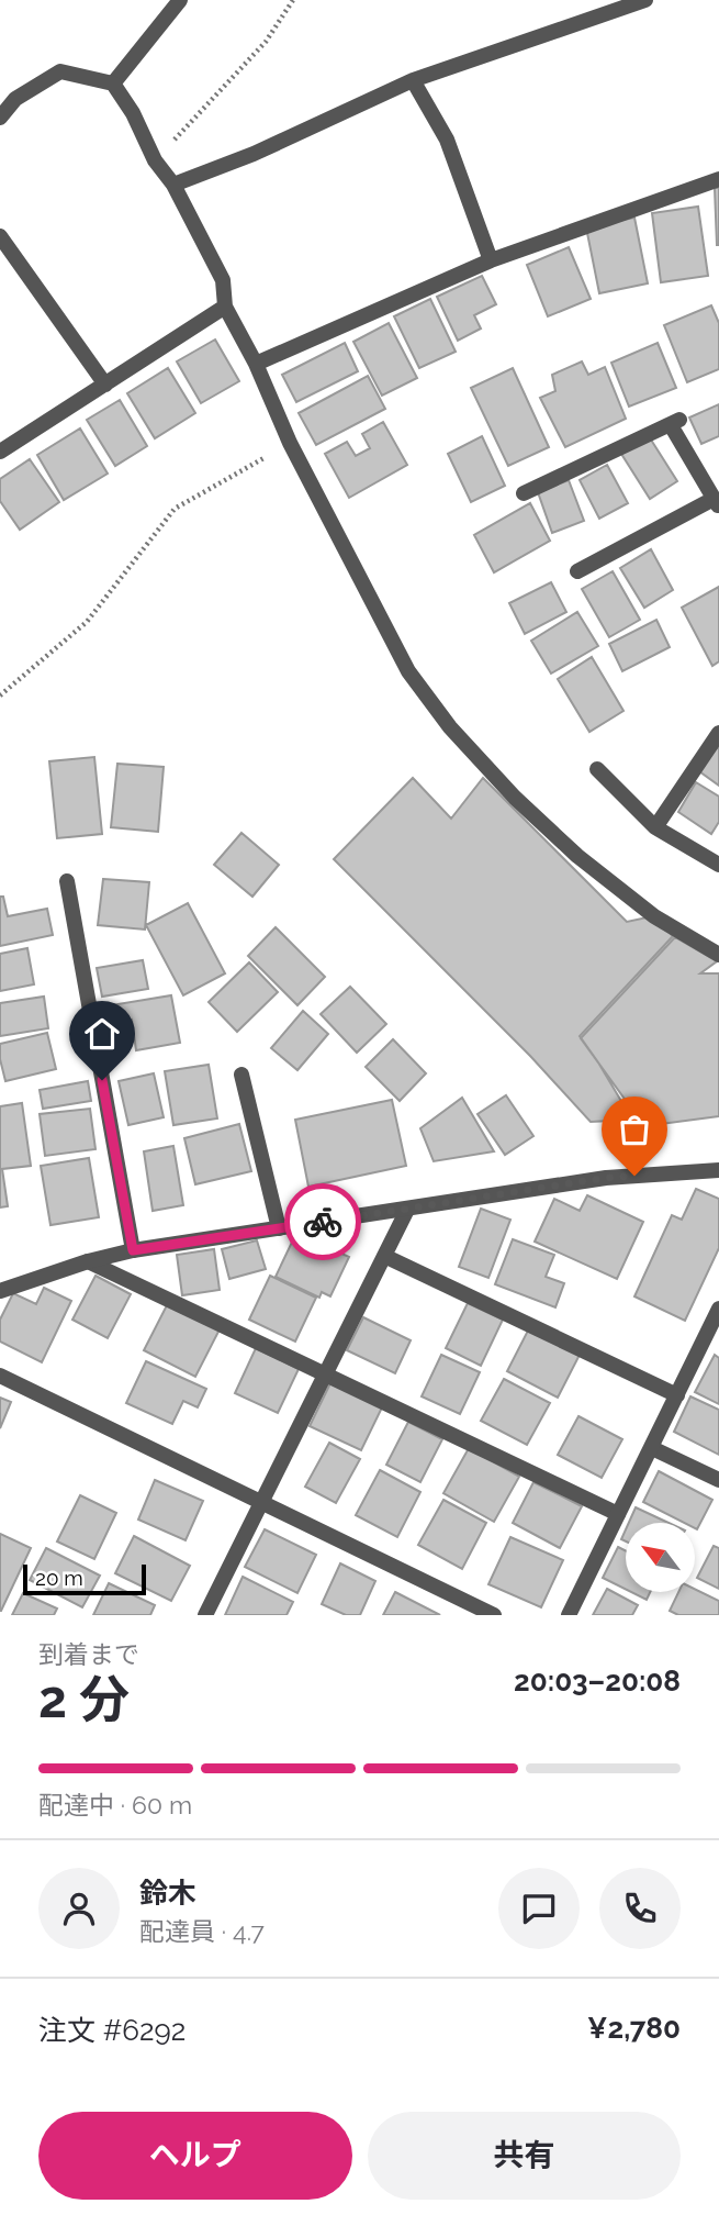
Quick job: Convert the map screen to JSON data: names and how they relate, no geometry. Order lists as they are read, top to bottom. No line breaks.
{"scale_bar":"20 m","north":"top left","page":{"scale":"20 m","heading":["2 分","到着まで","20:03–20:08"],"panel":["鈴木","配達員 · 4.7","注文 #6292","¥2,780"],"bar":"配達中 · 60 m","buttons":["ヘルプ","共有"]}}
